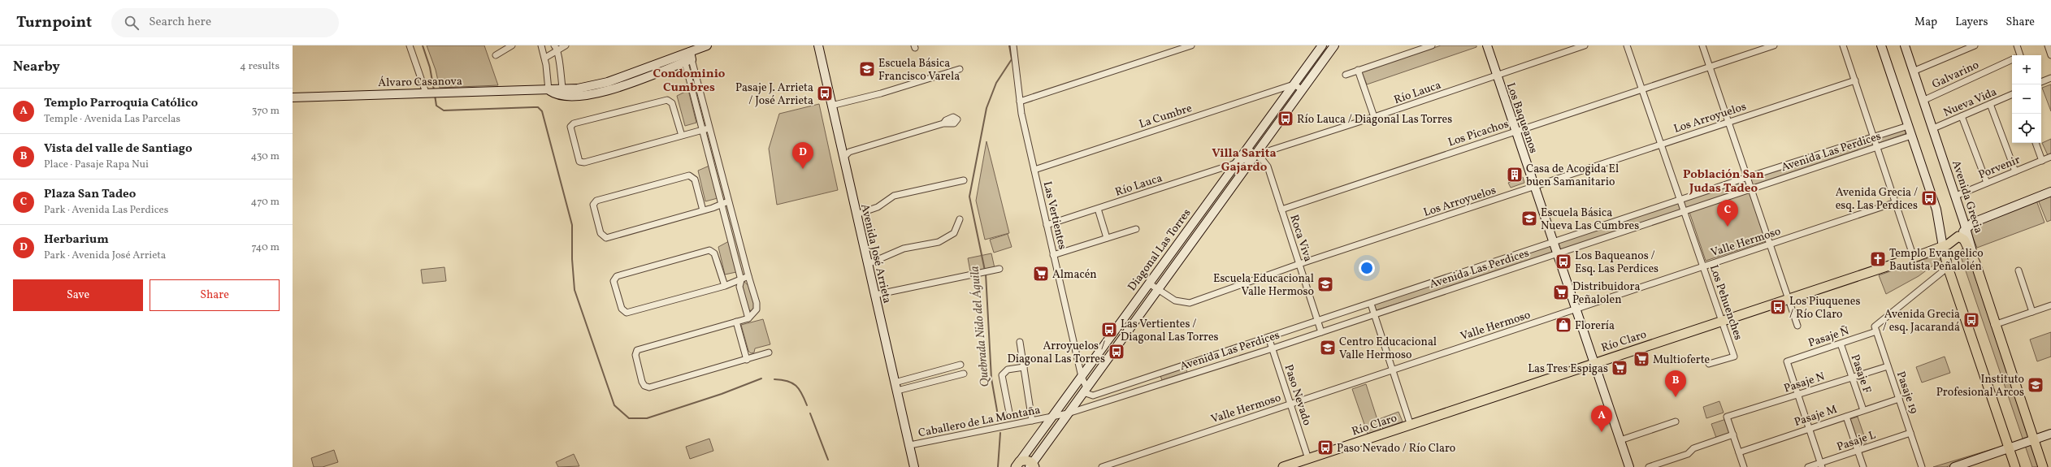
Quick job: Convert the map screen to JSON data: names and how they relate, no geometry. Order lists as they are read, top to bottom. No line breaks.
{"streets":{"main road":["Álvaro Casanova","Los Baqueanos","Avenida Grecia","Diagonal Las Torres","Avenida José Arrieta","Río Claro"],"street":["Galvarino","Río Lauca","Nueva Vida","La Cumbre","Los Arroyuelos","Los Picachos","Avenida Las Perdices","Porvenir","Las Vertientes","Roca Viva","Valle Hermoso","Los Pehuenches","Pasaje Ñ","Pasaje F","Pasaje N","Pasaje 19","Paso Nevado","Pasaje M","Caballero de La Montaña","Pasaje L"]},"crossings":[["Galvarino","Avenida Grecia"],["Río Lauca","Los Baqueanos"],["Río Lauca","Las Vertientes"],["Río Lauca","Roca Viva"],["Río Lauca","Diagonal Las Torres"],["Nueva Vida","Avenida Grecia"],["La Cumbre","Las Vertientes"],["La Cumbre","Diagonal Las Torres"],["Los Arroyuelos","Los Baqueanos"],["Los Arroyuelos","Roca Viva"],["Los Arroyuelos","Diagonal Las Torres"],["Los Arroyuelos","Los Pehuenches"],["Los Baqueanos","Los Picachos"],["Los Baqueanos","Avenida Las Perdices"],["Los Baqueanos","Valle Hermoso"],["Los Baqueanos","Río Claro"],["Los Picachos","Roca Viva"],["Los Picachos","Los Pehuenches"],["Avenida Las Perdices","Las Vertientes"],["Avenida Las Perdices","Roca Viva"],["Avenida Las Perdices","Diagonal Las Torres"],["Avenida Las Perdices","Los Pehuenches"],["Avenida Las Perdices","Paso Nevado"],["Avenida Las Perdices","Caballero de La Montaña"],["Porvenir","Avenida Grecia"],["Avenida Grecia","Río Claro"],["Las Vertientes","Diagonal Las Torres"],["Roca Viva","Diagonal Las Torres"],["Valle Hermoso","Los Pehuenches"],["Valle Hermoso","Paso Nevado"],["Diagonal Las Torres","Caballero de La Montaña"],["Avenida José Arrieta","Caballero de La Montaña"],["Los Pehuenches","Río Claro"],["Pasaje Ñ","Pasaje F"],["Pasaje Ñ","Pasaje N"],["Pasaje Ñ","Pasaje 19"],["Río Claro","Paso Nevado"],["Pasaje F","Pasaje N"],["Pasaje F","Pasaje M"],["Pasaje N","Pasaje 19"],["Pasaje 19","Pasaje M"],["Pasaje 19","Pasaje L"]],"districts":["Condominio Cumbres","Villa Sarita Gajardo","Población San Judas Tadeo"],"water":["Quebrada Nido del Águila"],"places":{"school or university":["Escuela Básica Francisco Varela","Escuela Básica Nueva Las Cumbres","Escuela Educacional Valle Hermoso","Centro Educacional Valle Hermoso","Instituto Profesional Arcos"],"bus stop":["Pasaje J. Arrieta / José Arrieta","Río Lauca / Diagonal Las Torres","Avenida Grecia / esq. Las Perdices","Los Baqueanos / Esq. Las Perdices","Los Piuquenes / Río Claro","Avenida Grecia / esq. Jacarandá","Las Vertientes / Diagonal Las Torres","Arroyuelos / Diagonal Las Torres","Paso Nevado / Río Claro"],"building":["Casa de Acogida El buen Samanitario"],"church":["Templo Evangelico Bautista Peñalolén"],"supermarket":["Almacén","Distribuidora Peñalolen","Multioferte","Las Tres Espigas"],"shop":["Florería"]},"page":{"header":"Turnpoint","search":"Search here","nav":["Map","Layers","Share"],"heading":["Nearby","4 results"],"map_buttons":["+","−"],"list":[{"mark":"A","name":"Templo Parroquia Católico","note":"Temple · Avenida Las Parcelas","value":"370 m"},{"mark":"B","name":"Vista del valle de Santiago","note":"Place · Pasaje Rapa Nui","value":"430 m"},{"mark":"C","name":"Plaza San Tadeo","note":"Park · Avenida Las Perdices","value":"470 m"},{"mark":"D","name":"Herbarium","note":"Park · Avenida José Arrieta","value":"740 m"}],"pins":["D","C","B","A"],"buttons":["Save","Share"]}}
